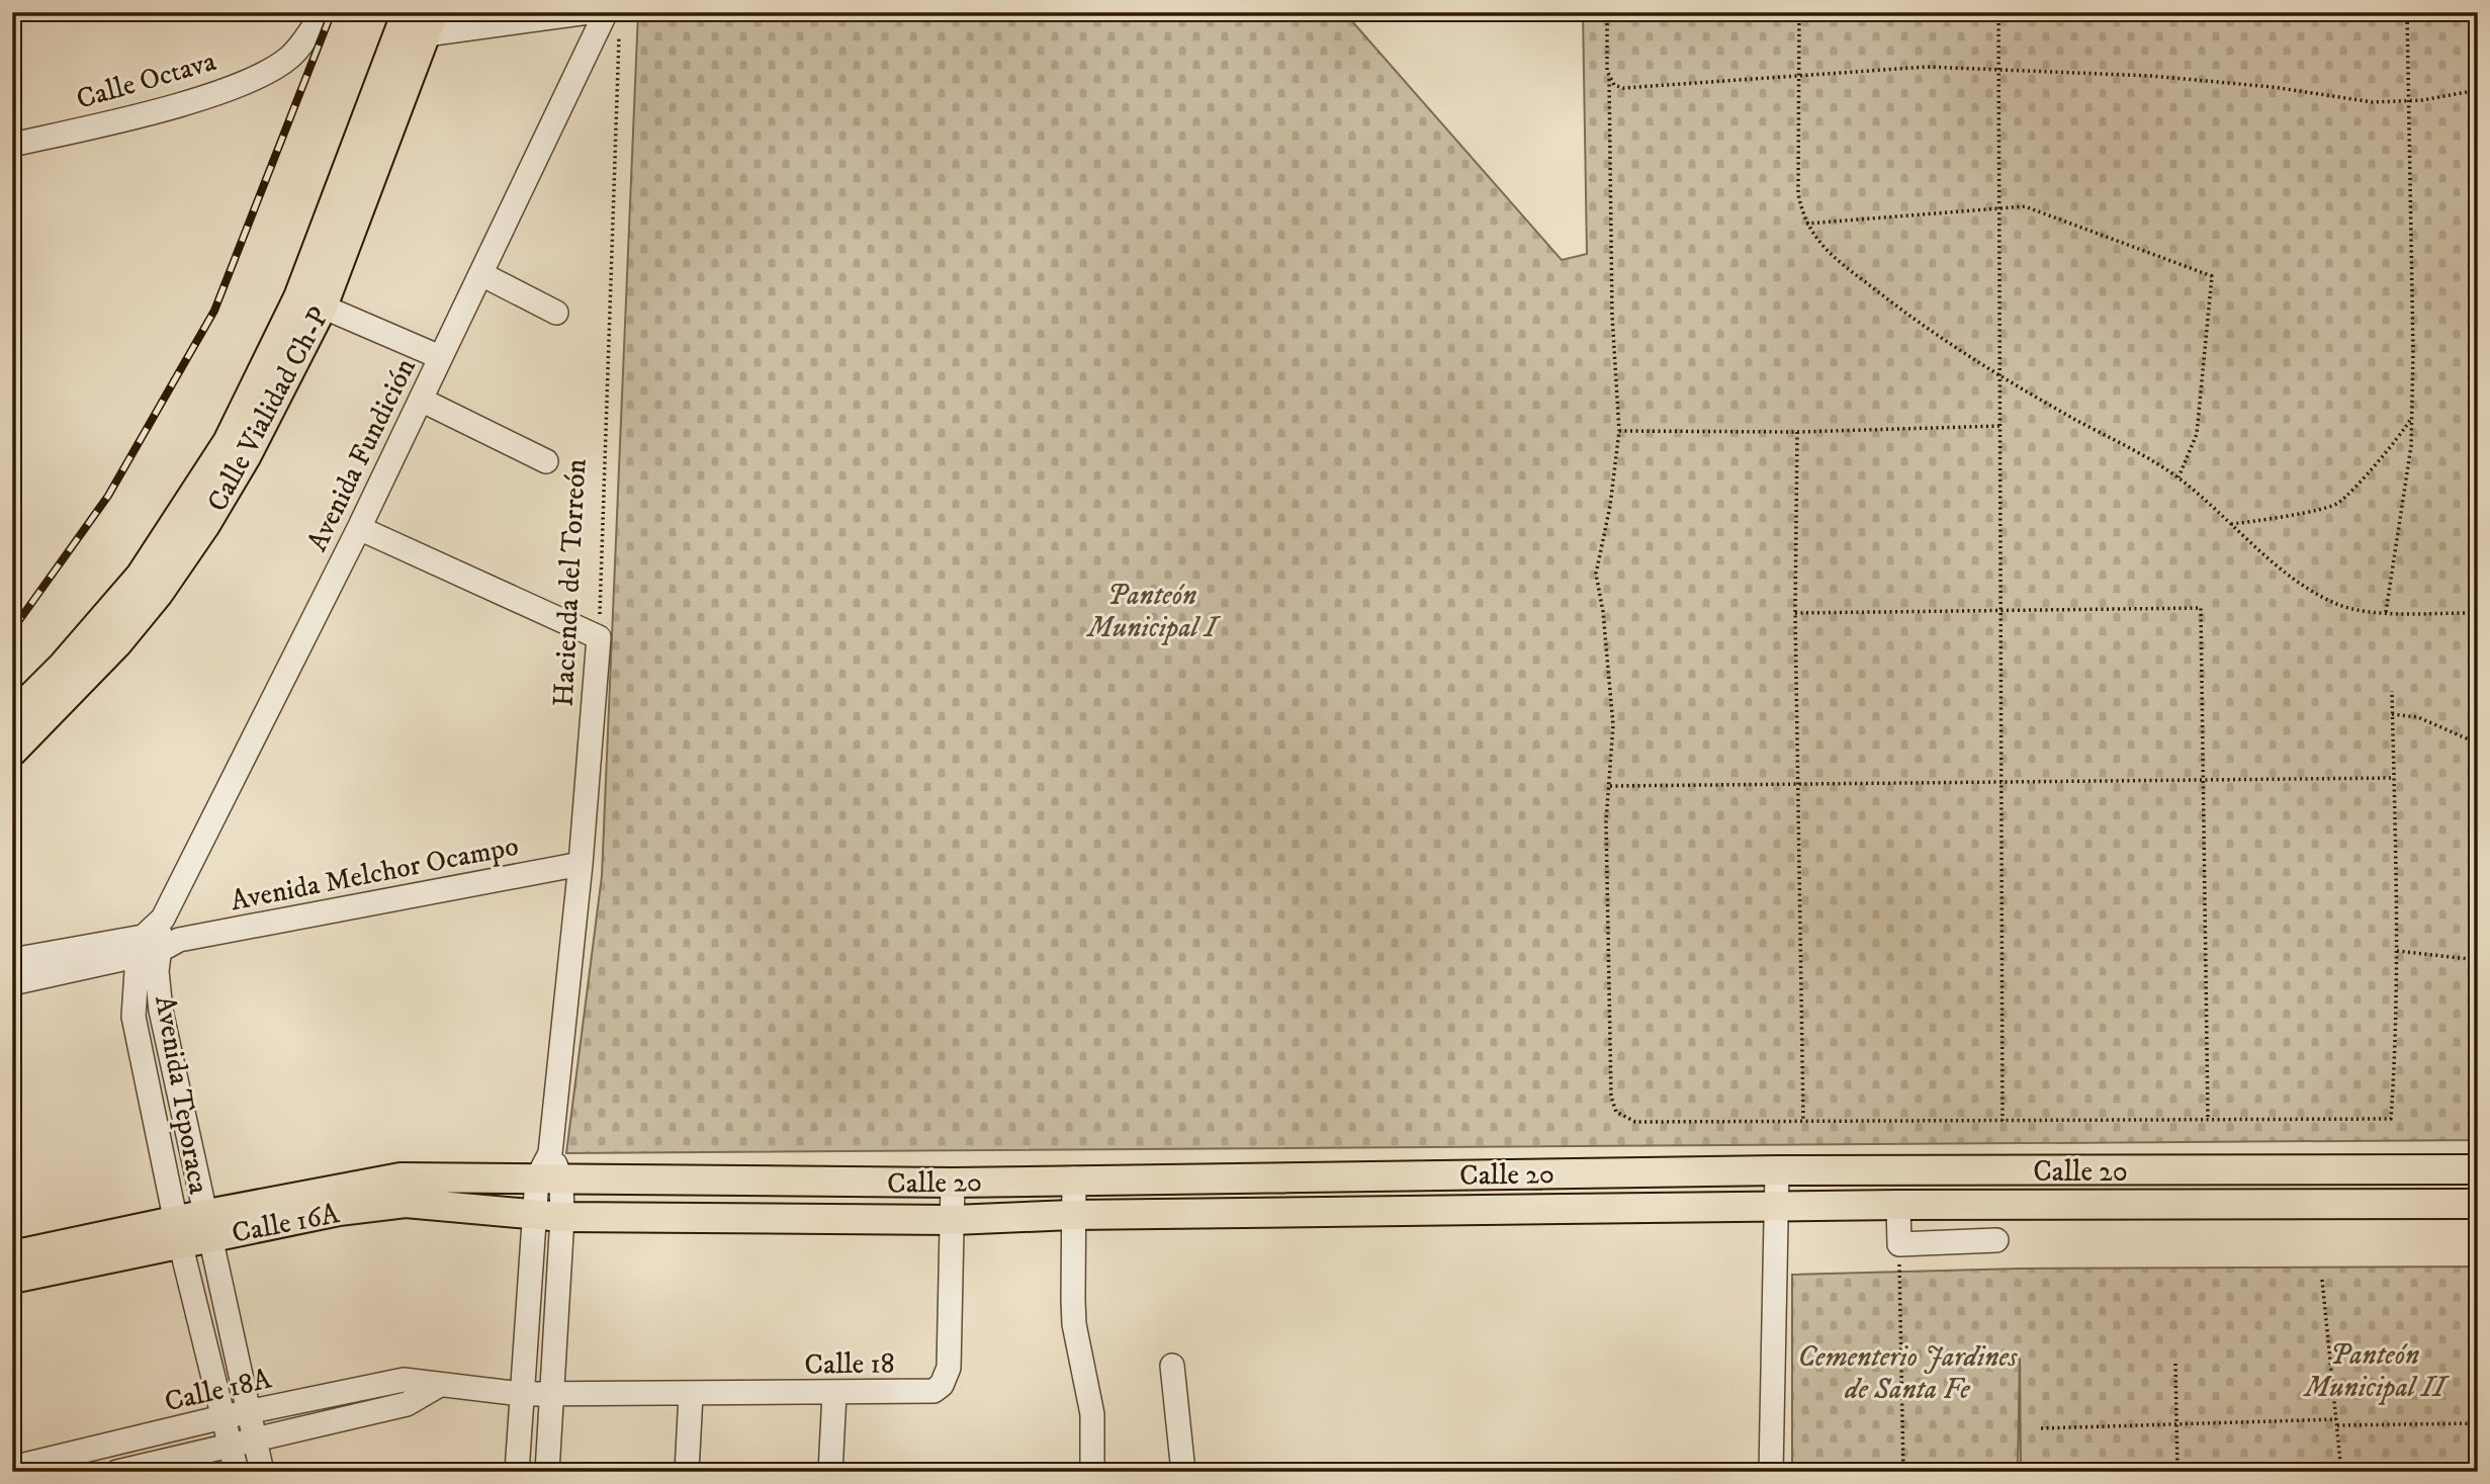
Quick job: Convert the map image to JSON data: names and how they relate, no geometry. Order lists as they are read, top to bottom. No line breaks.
{"streets":{"main road":["Calle Vialidad Ch-P","Calle 20","Calle 16A"],"street":["Calle Octava","Avenida Fundición","Hacienda del Torreón","Avenida Melchor Ocampo","Avenida Teporaca","Calle 18","Calle 18A"]},"crossings":[["Avenida Fundición","Hacienda del Torreón"],["Avenida Fundición","Avenida Melchor Ocampo"],["Avenida Fundición","Avenida Teporaca"],["Hacienda del Torreón","Avenida Melchor Ocampo"],["Hacienda del Torreón","Calle 20"],["Hacienda del Torreón","Calle 16A"],["Avenida Melchor Ocampo","Avenida Teporaca"],["Avenida Teporaca","Calle 16A"],["Avenida Teporaca","Calle 18A"],["Calle 20","Calle 16A"],["Calle 20","Calle 18"],["Calle 18","Calle 18A"]],"parks":["Panteón Municipal I","Panteón Municipal II","Cementerio Jardines de Santa Fe"]}
